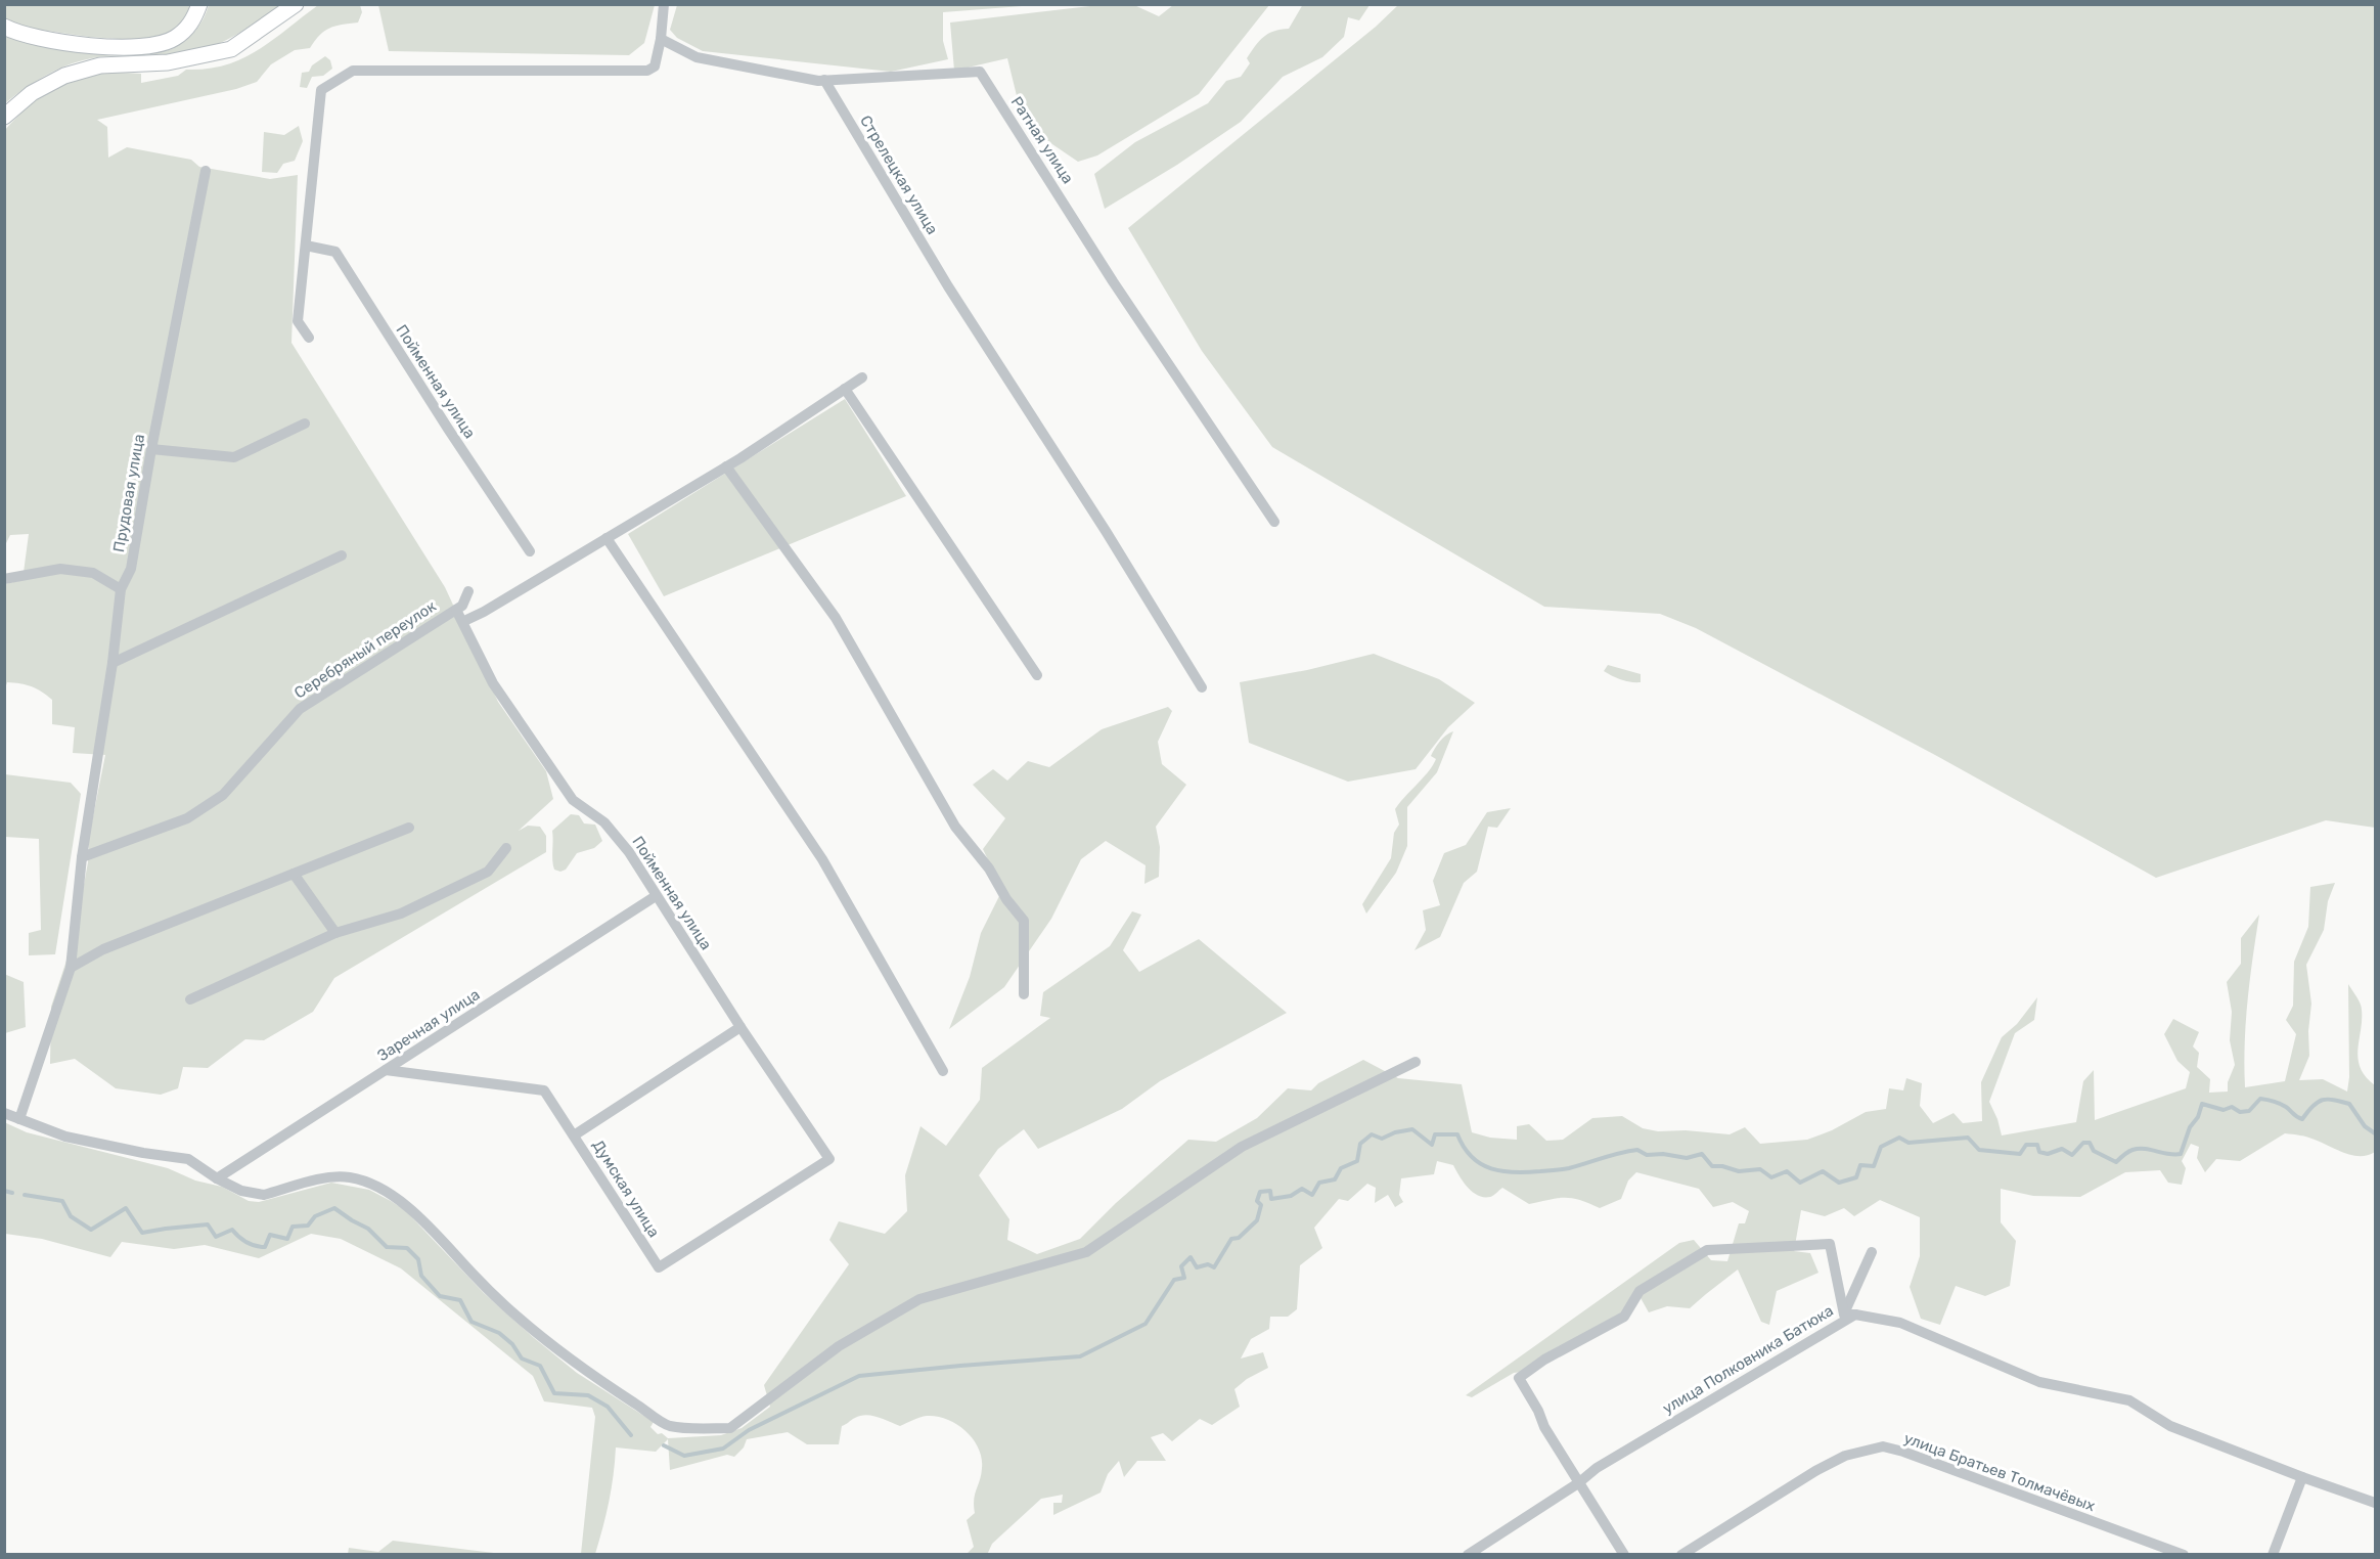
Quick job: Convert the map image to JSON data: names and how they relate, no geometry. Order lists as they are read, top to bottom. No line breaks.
{"streets":{"street":["Ратная улица","Стрелецкая улица","Пойменная улица","Прудовая улица","Серебряный переулок","Заречная улица","Думская улица","улица Полковника Батюка","улица Братьев Толмачёвых"]},"crossings":[["Ратная улица","Стрелецкая улица"],["Пойменная улица","Серебряный переулок"],["Пойменная улица","Заречная улица"],["Пойменная улица","Думская улица"],["Прудовая улица","Серебряный переулок"],["Заречная улица","Думская улица"]]}
